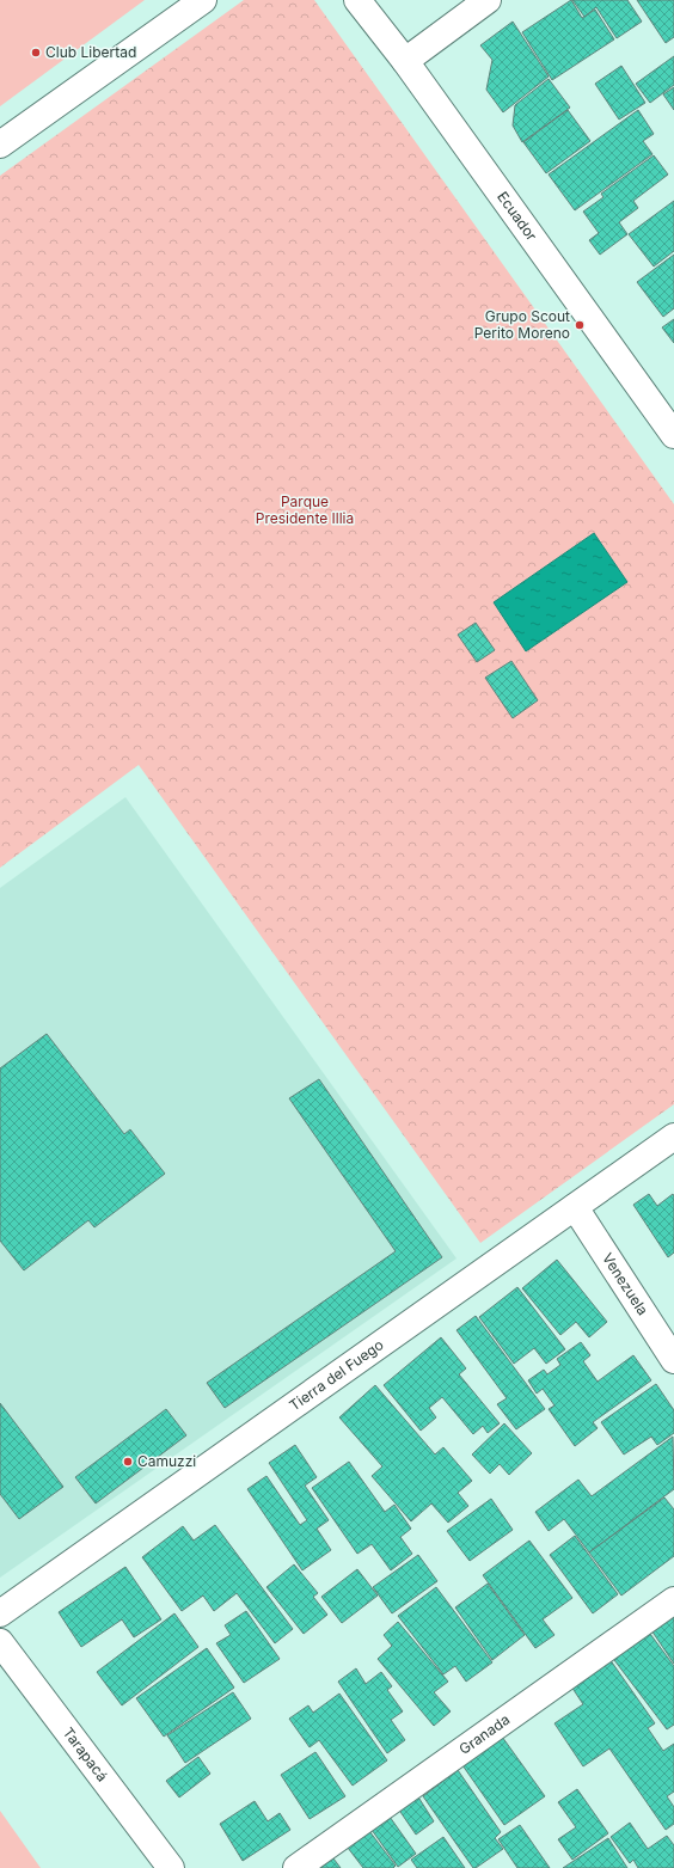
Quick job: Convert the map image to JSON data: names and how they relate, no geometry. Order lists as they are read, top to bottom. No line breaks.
{"streets":{"street":["Ecuador","Venezuela","Tierra del Fuego","Granada","Tarapacá"]},"crossings":[["Venezuela","Tierra del Fuego"]],"parks":["Parque Presidente Illia"],"places":["Club Libertad","Grupo Scout Perito Moreno","Camuzzi"]}
